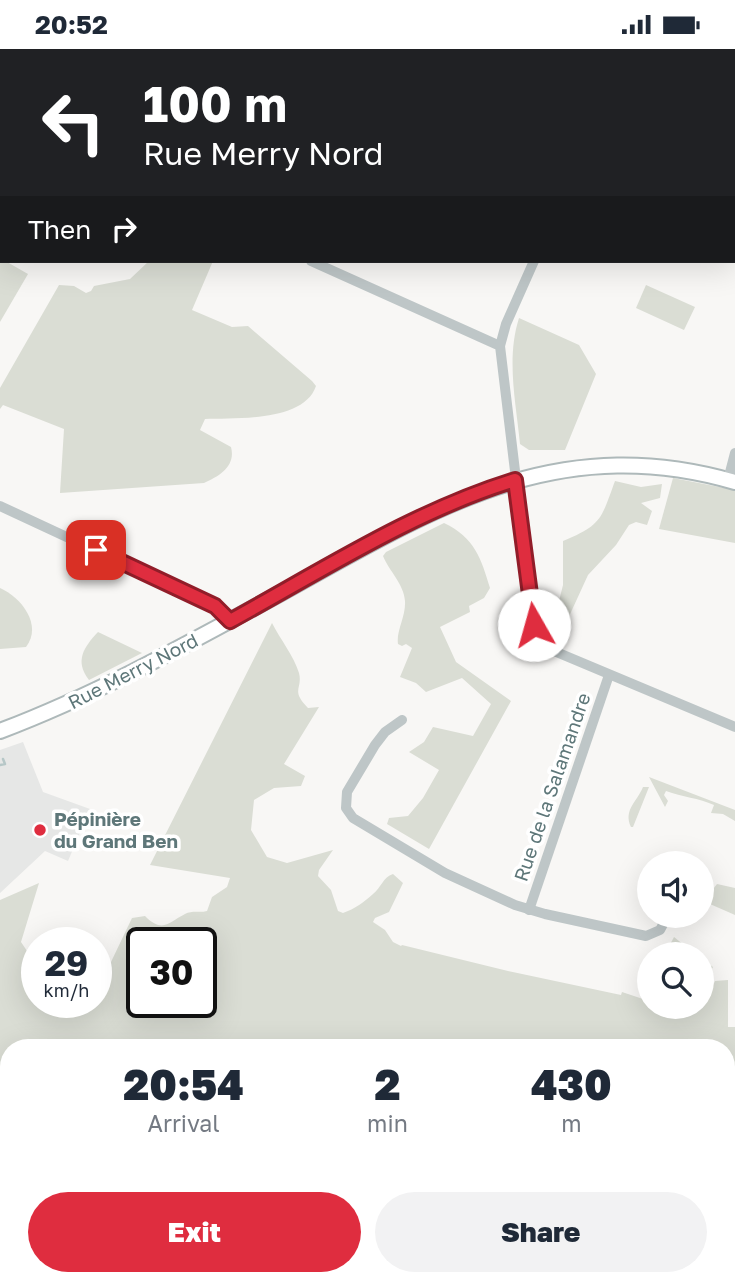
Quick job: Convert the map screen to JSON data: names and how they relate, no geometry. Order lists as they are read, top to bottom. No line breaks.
{"streets":{"main road":["Rue Merry Nord"],"street":["Rue de la Salamandre"]},"places":["Pépinière du Grand Ben"],"page":{"status":"20:52","turn":["100 m","Rue Merry Nord"],"then":"Then","speed":"29 km/h","limit":"30","eta":["20:54","Arrival","2","min","430","m"],"buttons":["Exit","Share"]}}
